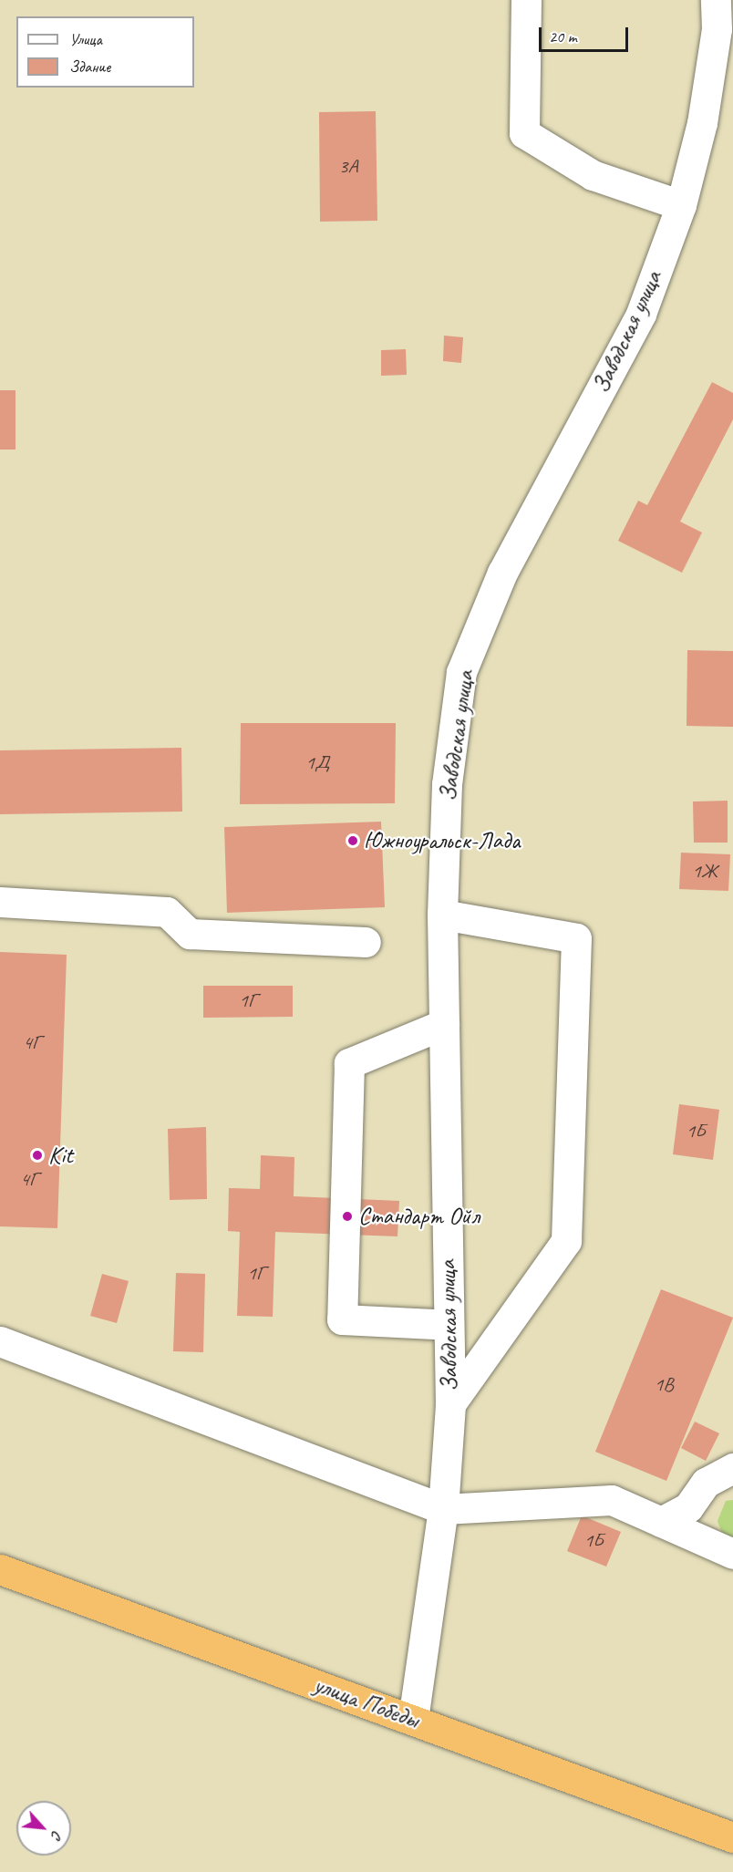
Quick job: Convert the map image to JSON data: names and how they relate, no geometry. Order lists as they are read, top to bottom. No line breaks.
{"streets":{"highway":["улица Победы"],"street":["Заводская улица"]},"crossings":[["Заводская улица","улица Победы"]],"places":["Южноуральск-Лада","Kit","Стандарт Ойл"],"house_numbers":["3А","1Д","1Ж","1Г","4Г","1Б","4Г","1Г","1В","1Б"],"legend":["Улица","Здание"],"scale_bar":"20 m","north":"bottom right"}
